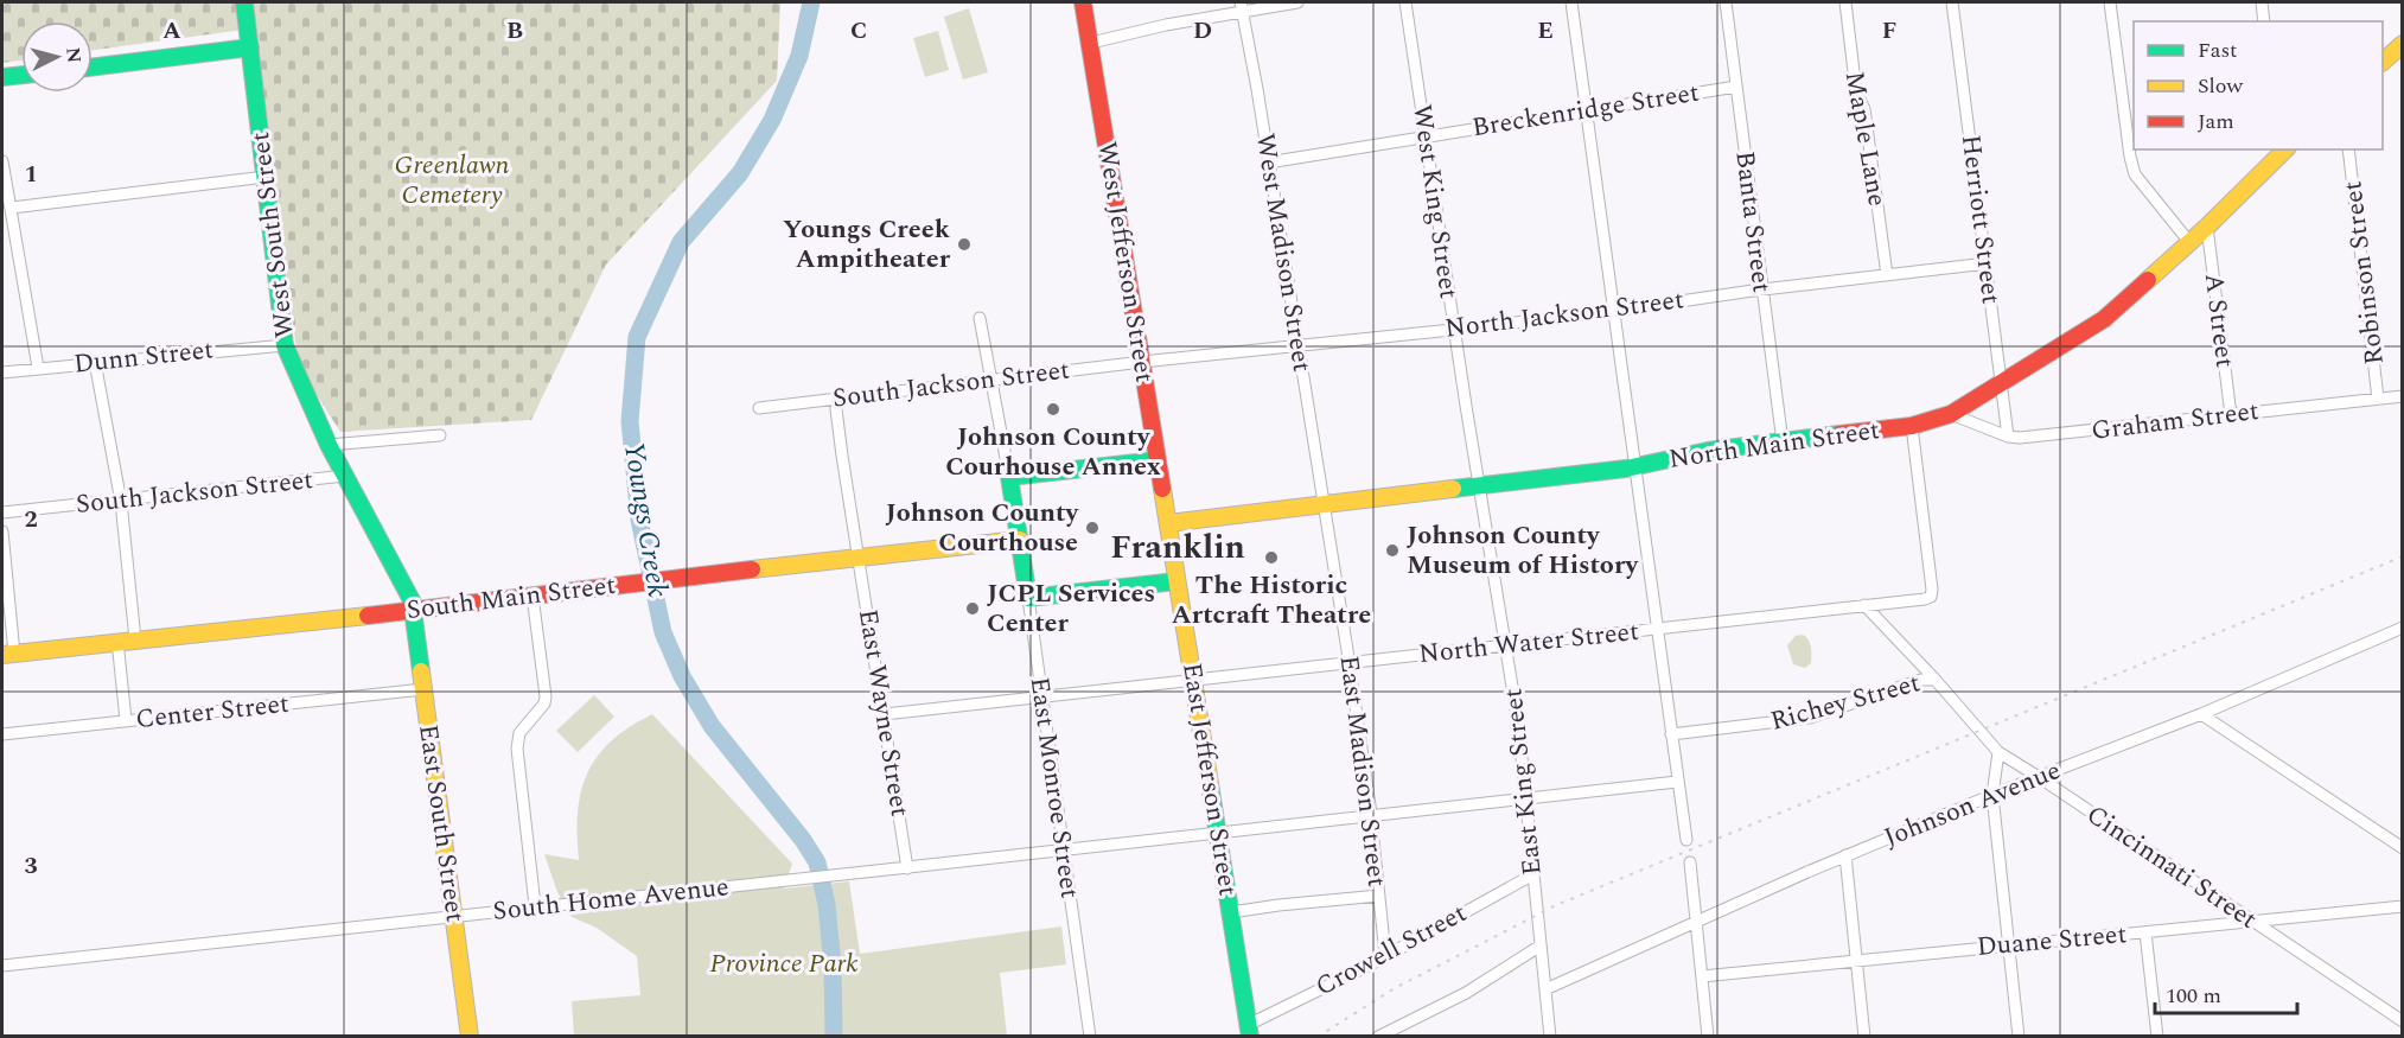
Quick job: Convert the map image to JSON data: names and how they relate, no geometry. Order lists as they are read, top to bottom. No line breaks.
{"streets":{"street":["Breckenridge Street","Maple Lane","West King Street","Herriott Street","Banta Street","West South Street","West Madison Street","West Jefferson Street","Robinson Street","North Jackson Street","A Street","Dunn Street","South Jackson Street","Graham Street","North Main Street","South Main Street","North Water Street","Richey Street","Center Street","East Wayne Street","East Madison Street","East Jefferson Street","East King Street","East Monroe Street","Johnson Avenue","East South Street","Cincinnati Street","South Home Avenue","Duane Street","Crowell Street"]},"crossings":[["Breckenridge Street","West King Street"],["Breckenridge Street","Banta Street"],["Breckenridge Street","West Madison Street"],["Maple Lane","North Jackson Street"],["West King Street","North Jackson Street"],["West King Street","North Main Street"],["West King Street","East King Street"],["Herriott Street","North Jackson Street"],["Herriott Street","Graham Street"],["Herriott Street","North Main Street"],["Banta Street","North Jackson Street"],["Banta Street","North Main Street"],["West South Street","Dunn Street"],["West South Street","South Jackson Street"],["West South Street","South Main Street"],["West South Street","East South Street"],["West Madison Street","North Jackson Street"],["West Madison Street","North Main Street"],["West Madison Street","East Madison Street"],["West Jefferson Street","North Jackson Street"],["West Jefferson Street","South Jackson Street"],["West Jefferson Street","North Main Street"],["West Jefferson Street","East Jefferson Street"],["Robinson Street","Graham Street"],["North Jackson Street","South Jackson Street"],["A Street","Graham Street"],["A Street","North Main Street"],["South Jackson Street","East Wayne Street"],["Graham Street","North Main Street"],["North Main Street","North Water Street"],["North Main Street","East Madison Street"],["North Main Street","East Jefferson Street"],["North Main Street","East King Street"],["South Main Street","East Wayne Street"],["South Main Street","East Monroe Street"],["South Main Street","East South Street"],["North Water Street","East Wayne Street"],["North Water Street","East Madison Street"],["North Water Street","East Jefferson Street"],["North Water Street","East King Street"],["North Water Street","East Monroe Street"],["North Water Street","Cincinnati Street"],["Richey Street","Cincinnati Street"],["Center Street","East South Street"],["East Wayne Street","South Home Avenue"],["East Madison Street","South Home Avenue"],["East Madison Street","Crowell Street"],["East Jefferson Street","South Home Avenue"],["East Jefferson Street","Crowell Street"],["East King Street","Johnson Avenue"],["East King Street","South Home Avenue"],["East King Street","Crowell Street"],["East Monroe Street","South Home Avenue"],["Johnson Avenue","Cincinnati Street"],["East South Street","South Home Avenue"],["Cincinnati Street","Duane Street"]],"districts":["Franklin"],"water":["Youngs Creek"],"parks":["Greenlawn Cemetery","Province Park"],"places":["Youngs Creek Ampitheater","Johnson County Courhouse Annex","Johnson County Courthouse","Johnson County Museum of History","The Historic Artcraft Theatre","JCPL Services Center"],"legend":["Fast","Slow","Jam"],"scale_bar":"100 m","north":"right","grid":{"columns":["A","B","C","D","E","F"],"rows":["1","2","3"]}}
